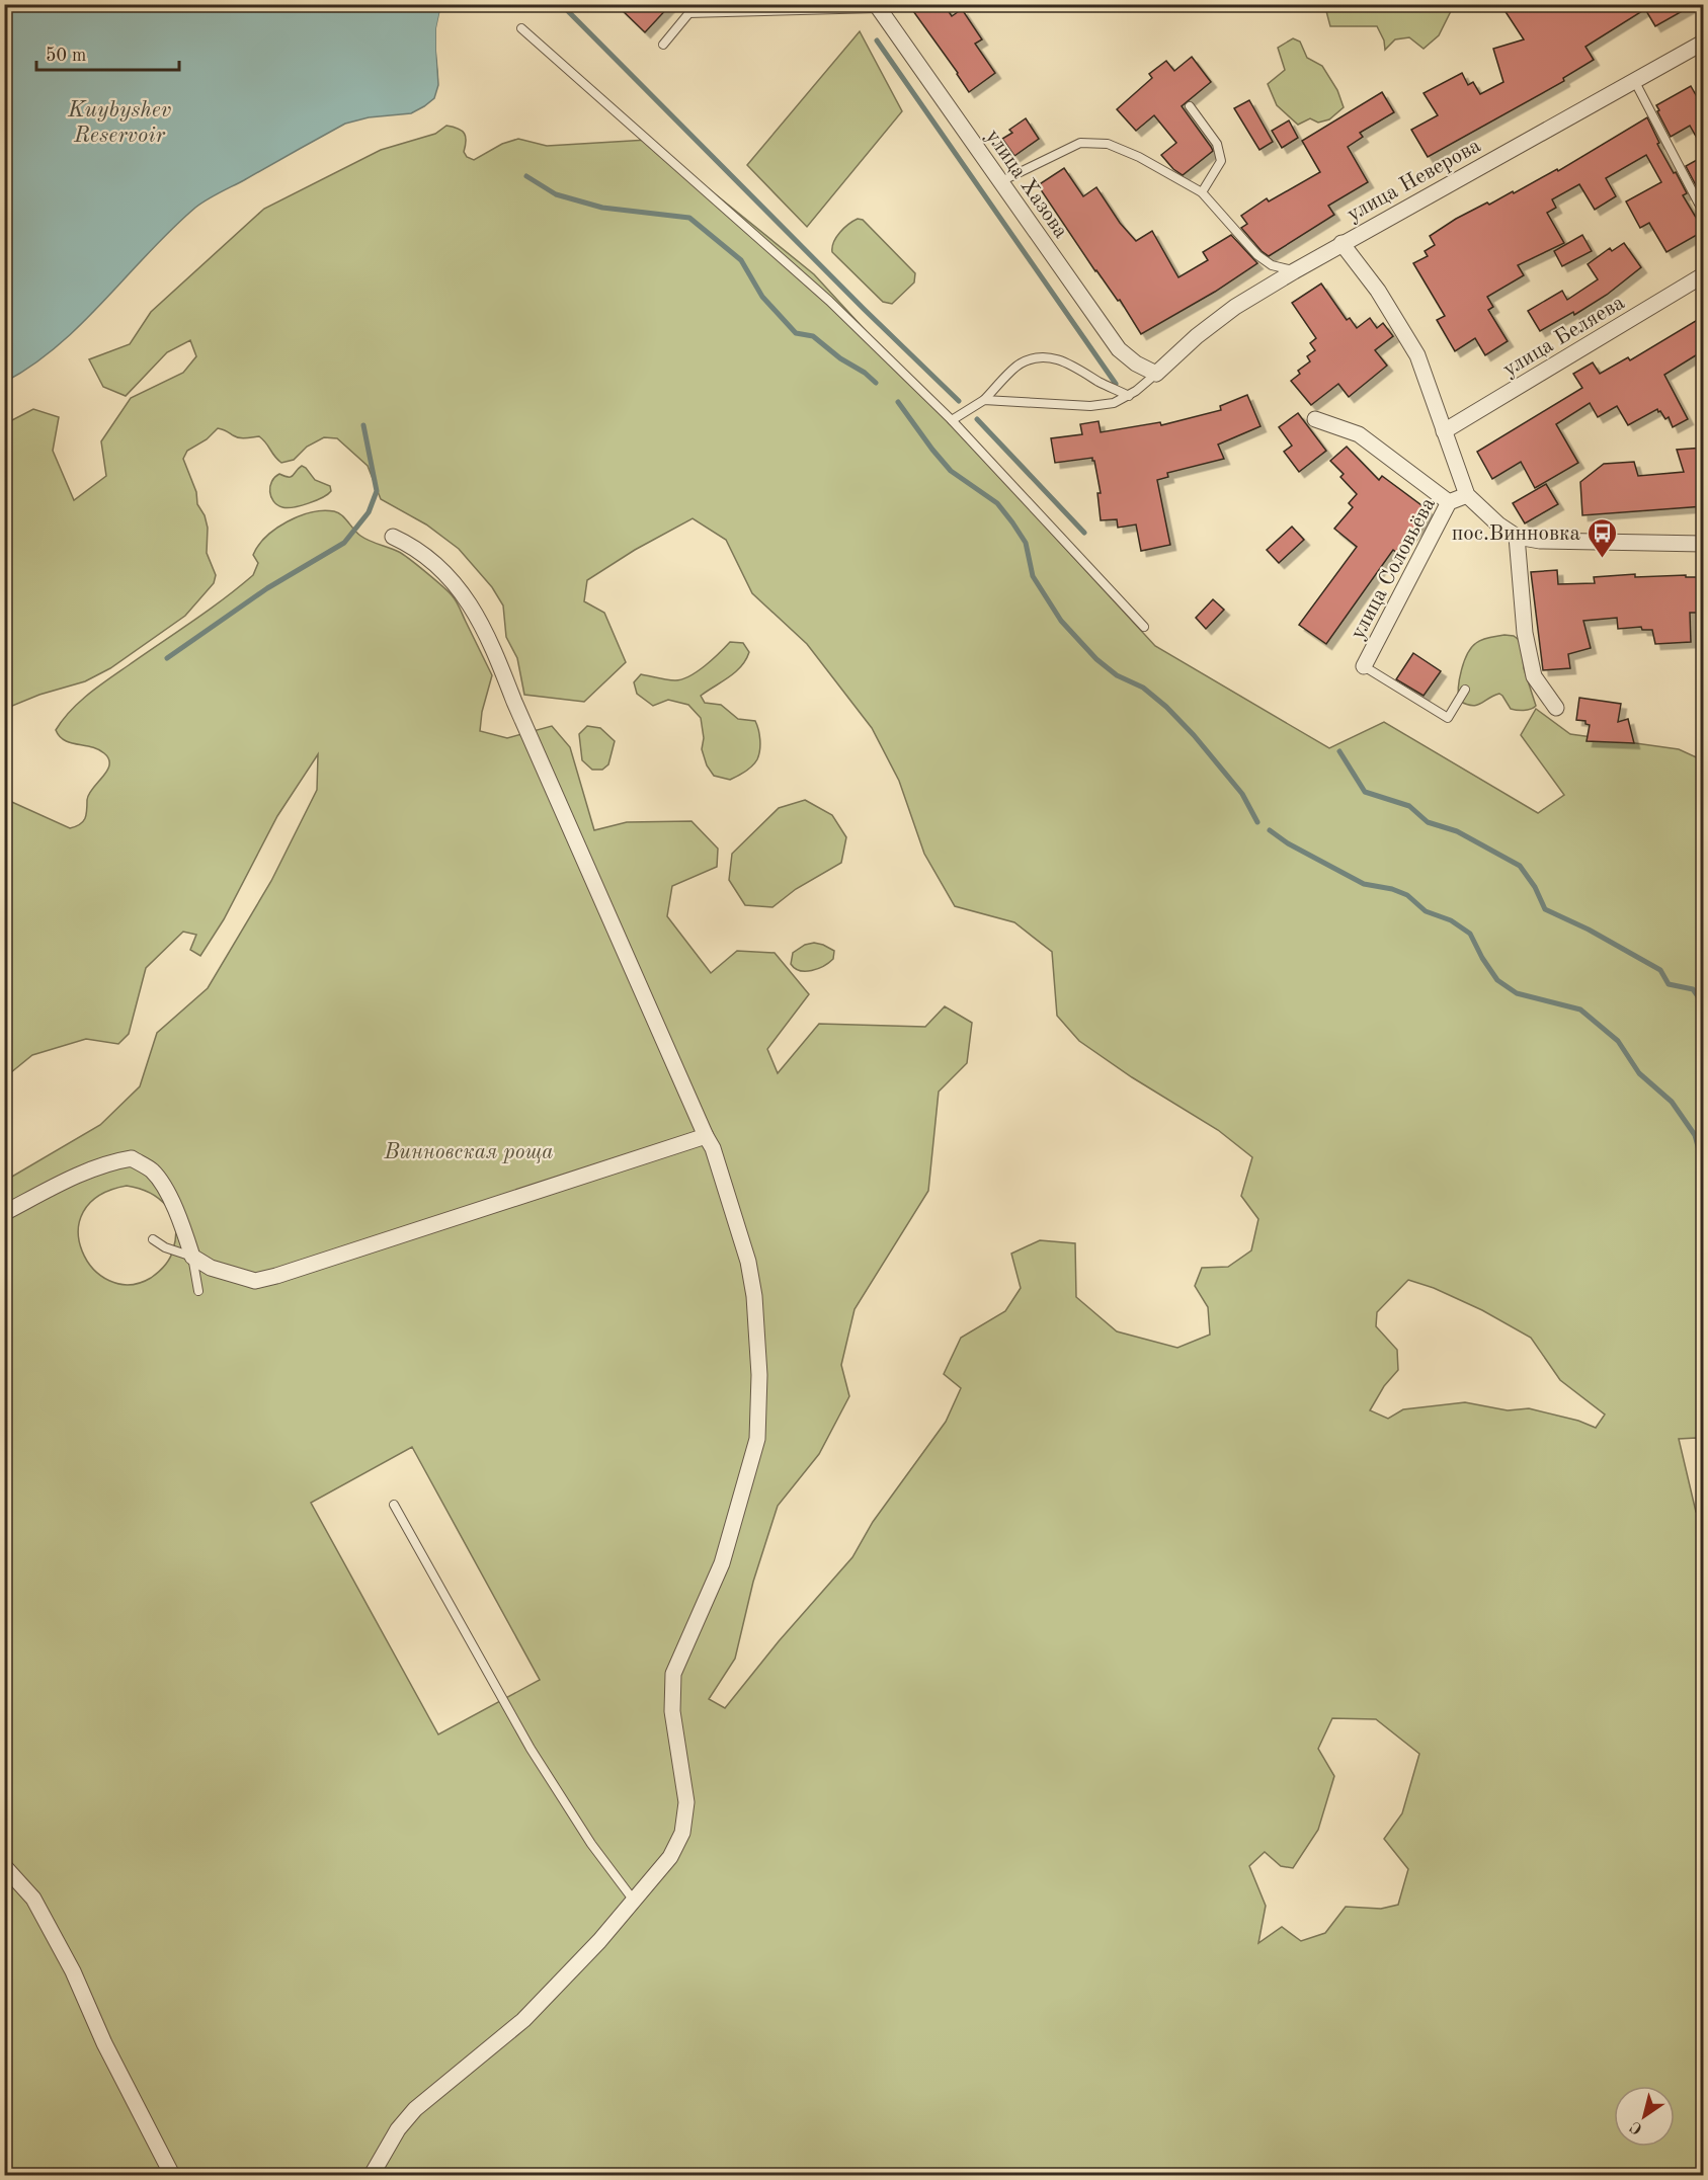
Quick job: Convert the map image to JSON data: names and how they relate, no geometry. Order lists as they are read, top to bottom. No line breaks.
{"streets":{"street":["улица Неверова","улица Хазова","улица Беляева","улица Соловьёва"]},"crossings":[["улица Неверова","улица Хазова"]],"water":["Kuybyshev Reservoir"],"parks":["Винновская роща"],"places":{"bus stop":["пос.Винновка"]},"scale_bar":"50 m","north":"bottom left"}
